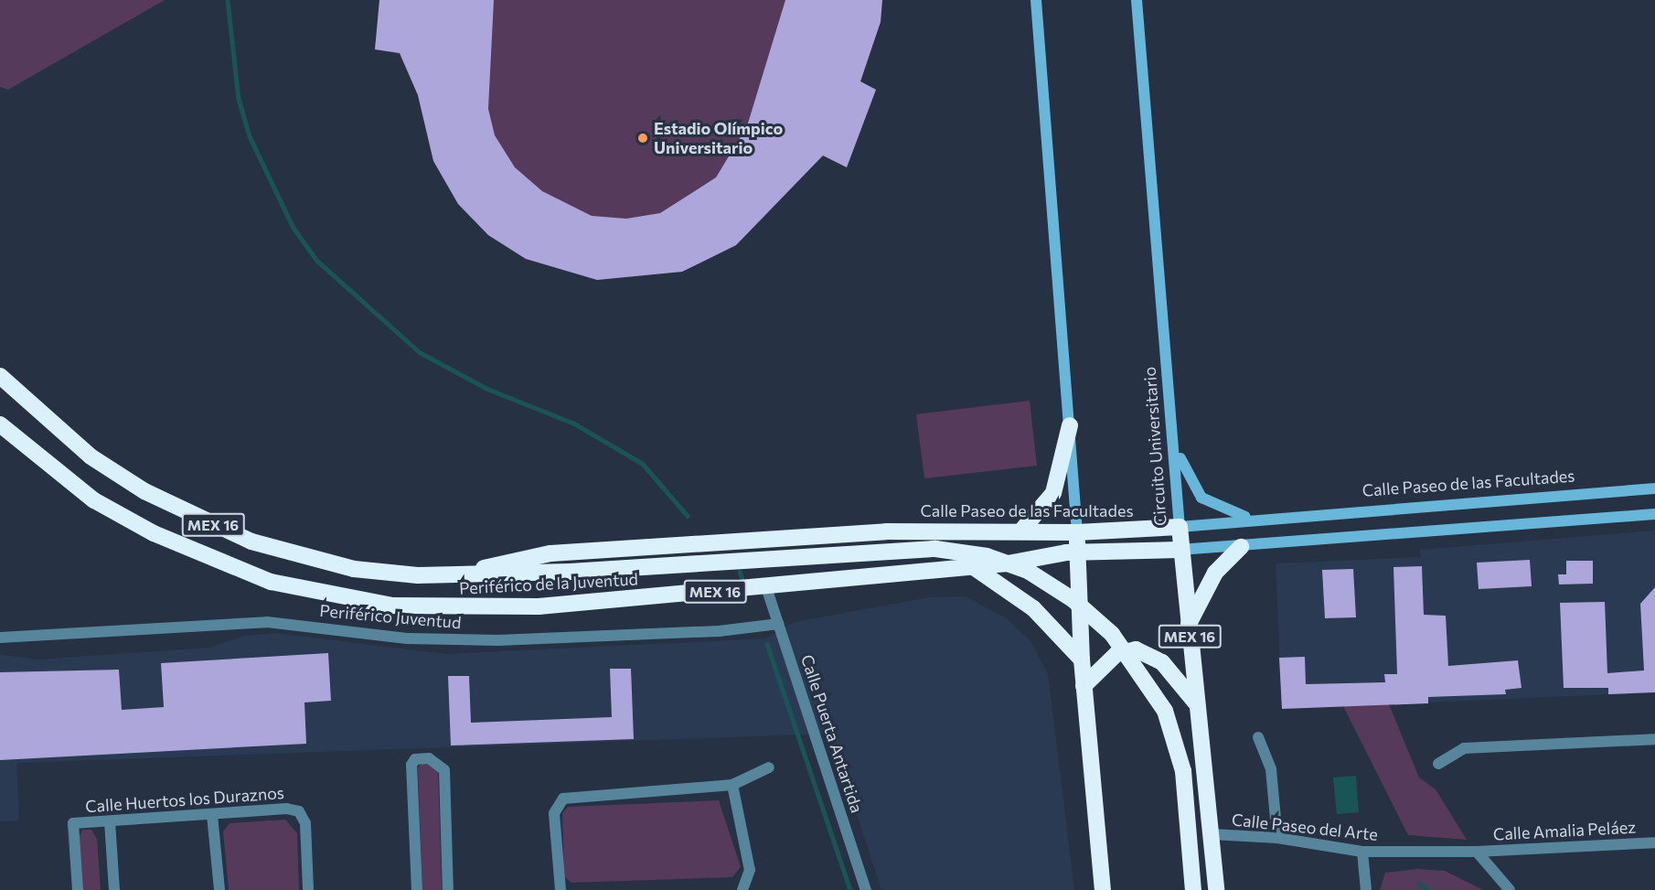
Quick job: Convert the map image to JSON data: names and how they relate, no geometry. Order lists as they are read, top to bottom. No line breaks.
{"streets":{"highway":["Circuito Universitario","Calle Paseo de las Facultades","MEX 16","Periférico de la Juventud"],"street":["Periférico Juventud","Calle Puerta Antartida","Calle Huertos los Duraznos","Calle Paseo del Arte","Calle Amalia Peláez"]},"crossings":[["Circuito Universitario","Calle Paseo de las Facultades"],["Circuito Universitario","MEX 16"],["Circuito Universitario","Calle Paseo del Arte"],["Calle Paseo de las Facultades","Periférico de la Juventud"],["MEX 16","Periférico de la Juventud"],["Periférico de la Juventud","Calle Puerta Antartida"],["Periférico Juventud","Calle Puerta Antartida"],["Calle Paseo del Arte","Calle Amalia Peláez"]],"places":["Estadio Olímpico Universitario"]}
